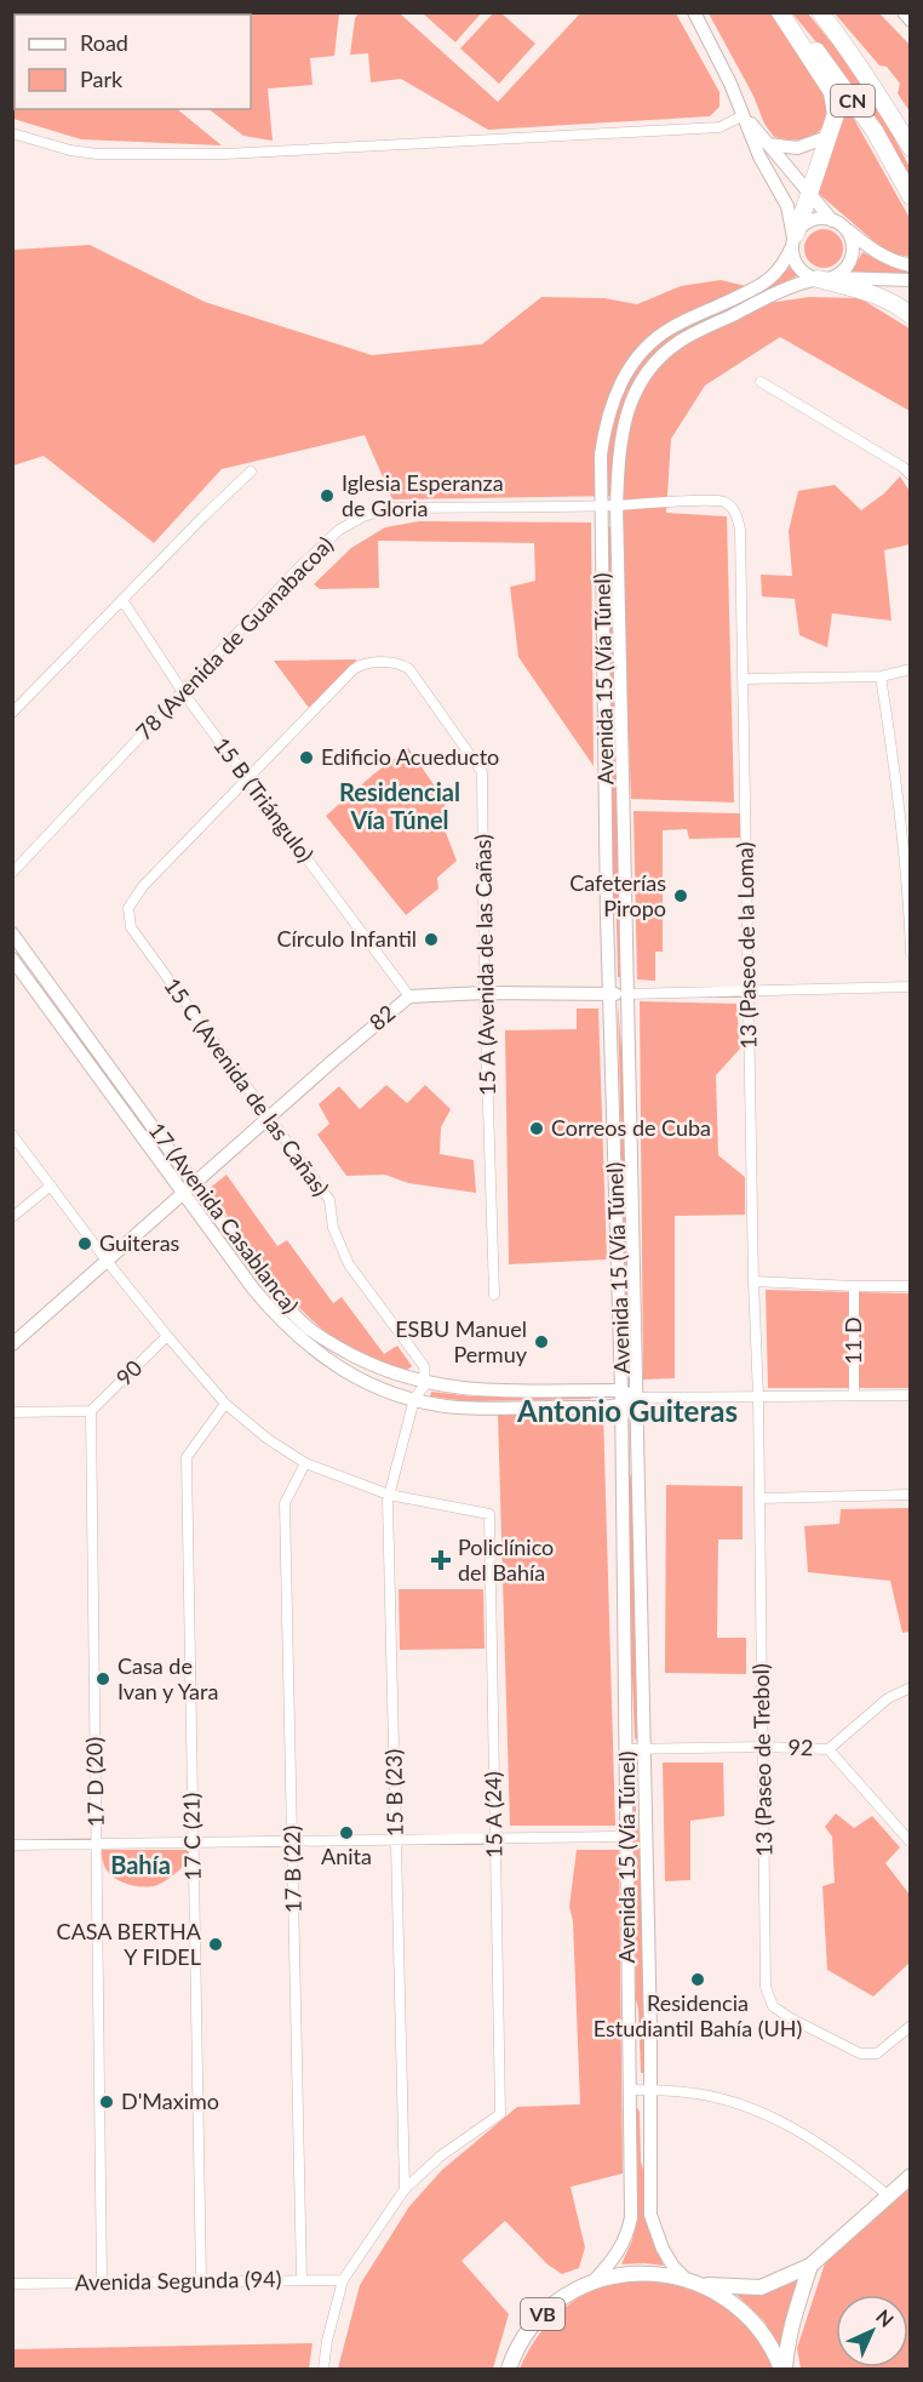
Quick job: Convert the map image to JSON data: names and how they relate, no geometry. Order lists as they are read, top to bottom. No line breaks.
{"streets":{"highway":["CN"],"main road":["Avenida 15 (Vía Túnel)","82","17 (Avenida Casablanca)","VB"],"street":["78 (Avenida de Guanabacoa)","15 B (Triángulo)","13 (Paseo de la Loma)","15 A (Avenida de las Cañas)","15 C (Avenida de las Cañas)","11 D","90","92","13 (Paseo de Trebol)","17 D (20)","15 B (23)","15 A (24)","17 C (21)","17 B (22)","Avenida Segunda (94)"]},"crossings":[["78 (Avenida de Guanabacoa)","Avenida 15 (Vía Túnel)"],["78 (Avenida de Guanabacoa)","15 B (Triángulo)"],["78 (Avenida de Guanabacoa)","13 (Paseo de la Loma)"],["Avenida 15 (Vía Túnel)","82"],["Avenida 15 (Vía Túnel)","17 (Avenida Casablanca)"],["Avenida 15 (Vía Túnel)","92"],["Avenida 15 (Vía Túnel)","VB"],["15 B (Triángulo)","15 A (Avenida de las Cañas)"],["15 B (Triángulo)","82"],["15 B (Triángulo)","15 C (Avenida de las Cañas)"],["13 (Paseo de la Loma)","82"],["13 (Paseo de la Loma)","13 (Paseo de Trebol)"],["15 A (Avenida de las Cañas)","82"],["15 A (Avenida de las Cañas)","15 C (Avenida de las Cañas)"],["82","15 C (Avenida de las Cañas)"],["82","17 (Avenida Casablanca)"],["15 C (Avenida de las Cañas)","17 (Avenida Casablanca)"],["17 (Avenida Casablanca)","15 B (23)"],["90","17 D (20)"],["92","13 (Paseo de Trebol)"],["17 D (20)","Avenida Segunda (94)"],["15 B (23)","15 A (24)"],["17 C (21)","Avenida Segunda (94)"],["17 B (22)","Avenida Segunda (94)"]],"districts":["Residencial Vía Túnel","Antonio Guiteras","Bahía"],"places":{"other":["Iglesia Esperanza de Gloria","Edificio Acueducto","Cafeterías Piropo","Círculo Infantil","Correos de Cuba","Guiteras","ESBU Manuel Permuy","Casa de Ivan y Yara","Anita","CASA BERTHA Y FIDEL","Residencia Estudiantil Bahía (UH)","D'Maximo"],"health":["Policlínico del Bahía"]},"legend":["Road","Park"],"north":"top right"}
